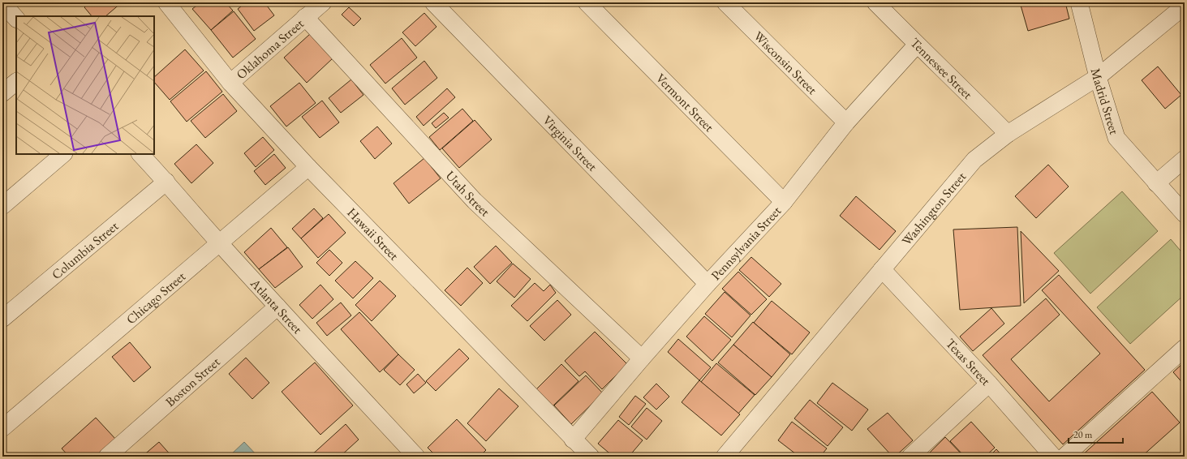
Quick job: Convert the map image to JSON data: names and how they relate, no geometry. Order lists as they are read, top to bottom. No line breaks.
{"streets":{"street":["Oklahoma Street","Wisconsin Street","Tennessee Street","Madrid Street","Vermont Street","Virginia Street","Utah Street","Washington Street","Hawaii Street","Pennsylvania Street","Columbia Street","Chicago Street","Atlanta Street","Texas Street","Boston Street"]},"crossings":[["Oklahoma Street","Utah Street"],["Oklahoma Street","Hawaii Street"],["Wisconsin Street","Pennsylvania Street"],["Tennessee Street","Washington Street"],["Tennessee Street","Pennsylvania Street"],["Madrid Street","Washington Street"],["Vermont Street","Pennsylvania Street"],["Virginia Street","Pennsylvania Street"],["Utah Street","Pennsylvania Street"],["Washington Street","Texas Street"],["Hawaii Street","Pennsylvania Street"],["Hawaii Street","Chicago Street"],["Columbia Street","Atlanta Street"],["Chicago Street","Atlanta Street"],["Atlanta Street","Boston Street"]],"scale_bar":"20 m"}
